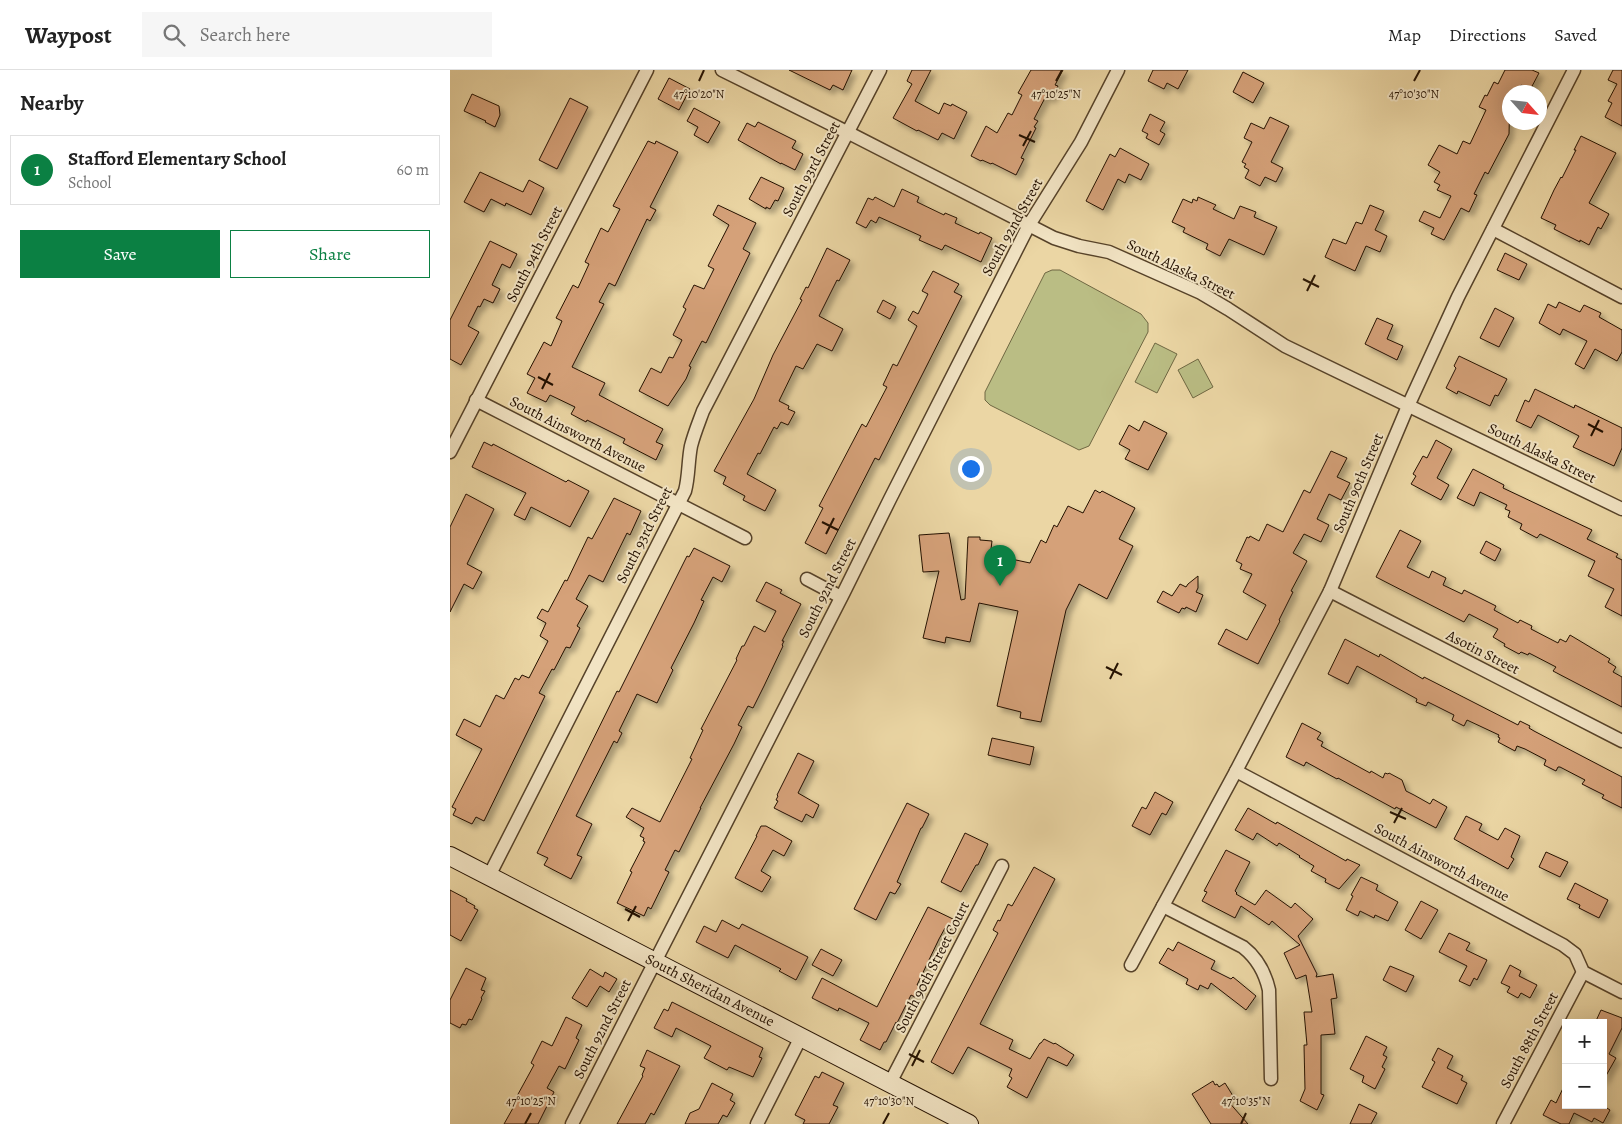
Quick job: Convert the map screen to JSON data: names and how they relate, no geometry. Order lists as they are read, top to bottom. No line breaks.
{"streets":{"street":["South 93rd Street","South 92nd Street","South 94th Street","South Alaska Street","South Ainsworth Avenue","South 90th Street","Asotin Street","South 90th Street Court","South Sheridan Avenue","South 88th Street"]},"crossings":[["South 93rd Street","South Alaska Street"],["South 93rd Street","South Ainsworth Avenue"],["South 93rd Street","South Sheridan Avenue"],["South 92nd Street","South Alaska Street"],["South 92nd Street","South Sheridan Avenue"],["South 94th Street","South Ainsworth Avenue"],["South Alaska Street","South 90th Street"],["South Ainsworth Avenue","South 90th Street"],["South Ainsworth Avenue","South 88th Street"],["South 90th Street","Asotin Street"],["South 90th Street Court","South Sheridan Avenue"]],"north":"bottom right","page":{"header":"Waypost","search":"Search here","nav":["Map","Directions","Saved"],"heading":"Nearby","list":[{"mark":"1","name":"Stafford Elementary School","note":"School","value":"60 m"}],"buttons":["Save","Share"],"pins":"1","map_buttons":["+","−"]},"coordinates":["47°10'20\"N","47°10'25\"N","47°10'30\"N","47°10'35\"N"]}
